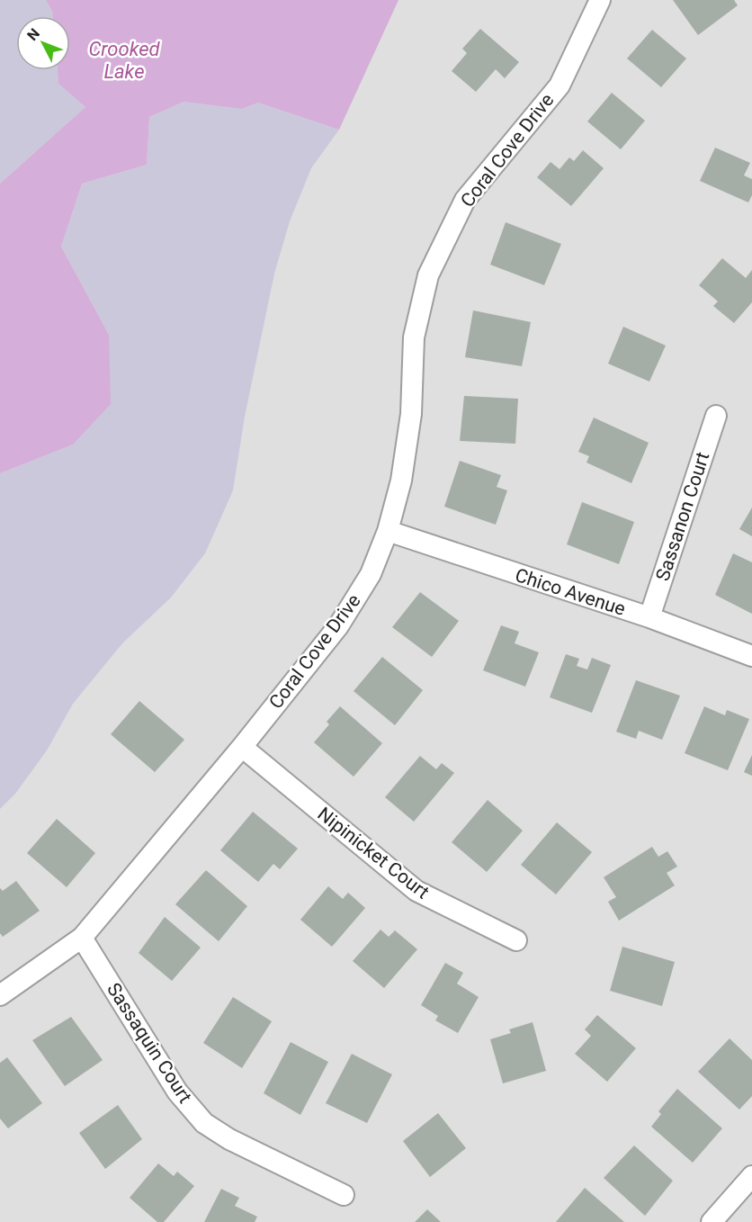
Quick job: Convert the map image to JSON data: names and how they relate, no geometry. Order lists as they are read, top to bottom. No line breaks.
{"streets":{"street":["Coral Cove Drive","Sassanon Court","Chico Avenue","Nipinicket Court","Sassaquin Court"]},"crossings":[["Coral Cove Drive","Chico Avenue"],["Coral Cove Drive","Nipinicket Court"],["Coral Cove Drive","Sassaquin Court"],["Sassanon Court","Chico Avenue"]],"water":["Crooked Lake"],"north":"top left"}
